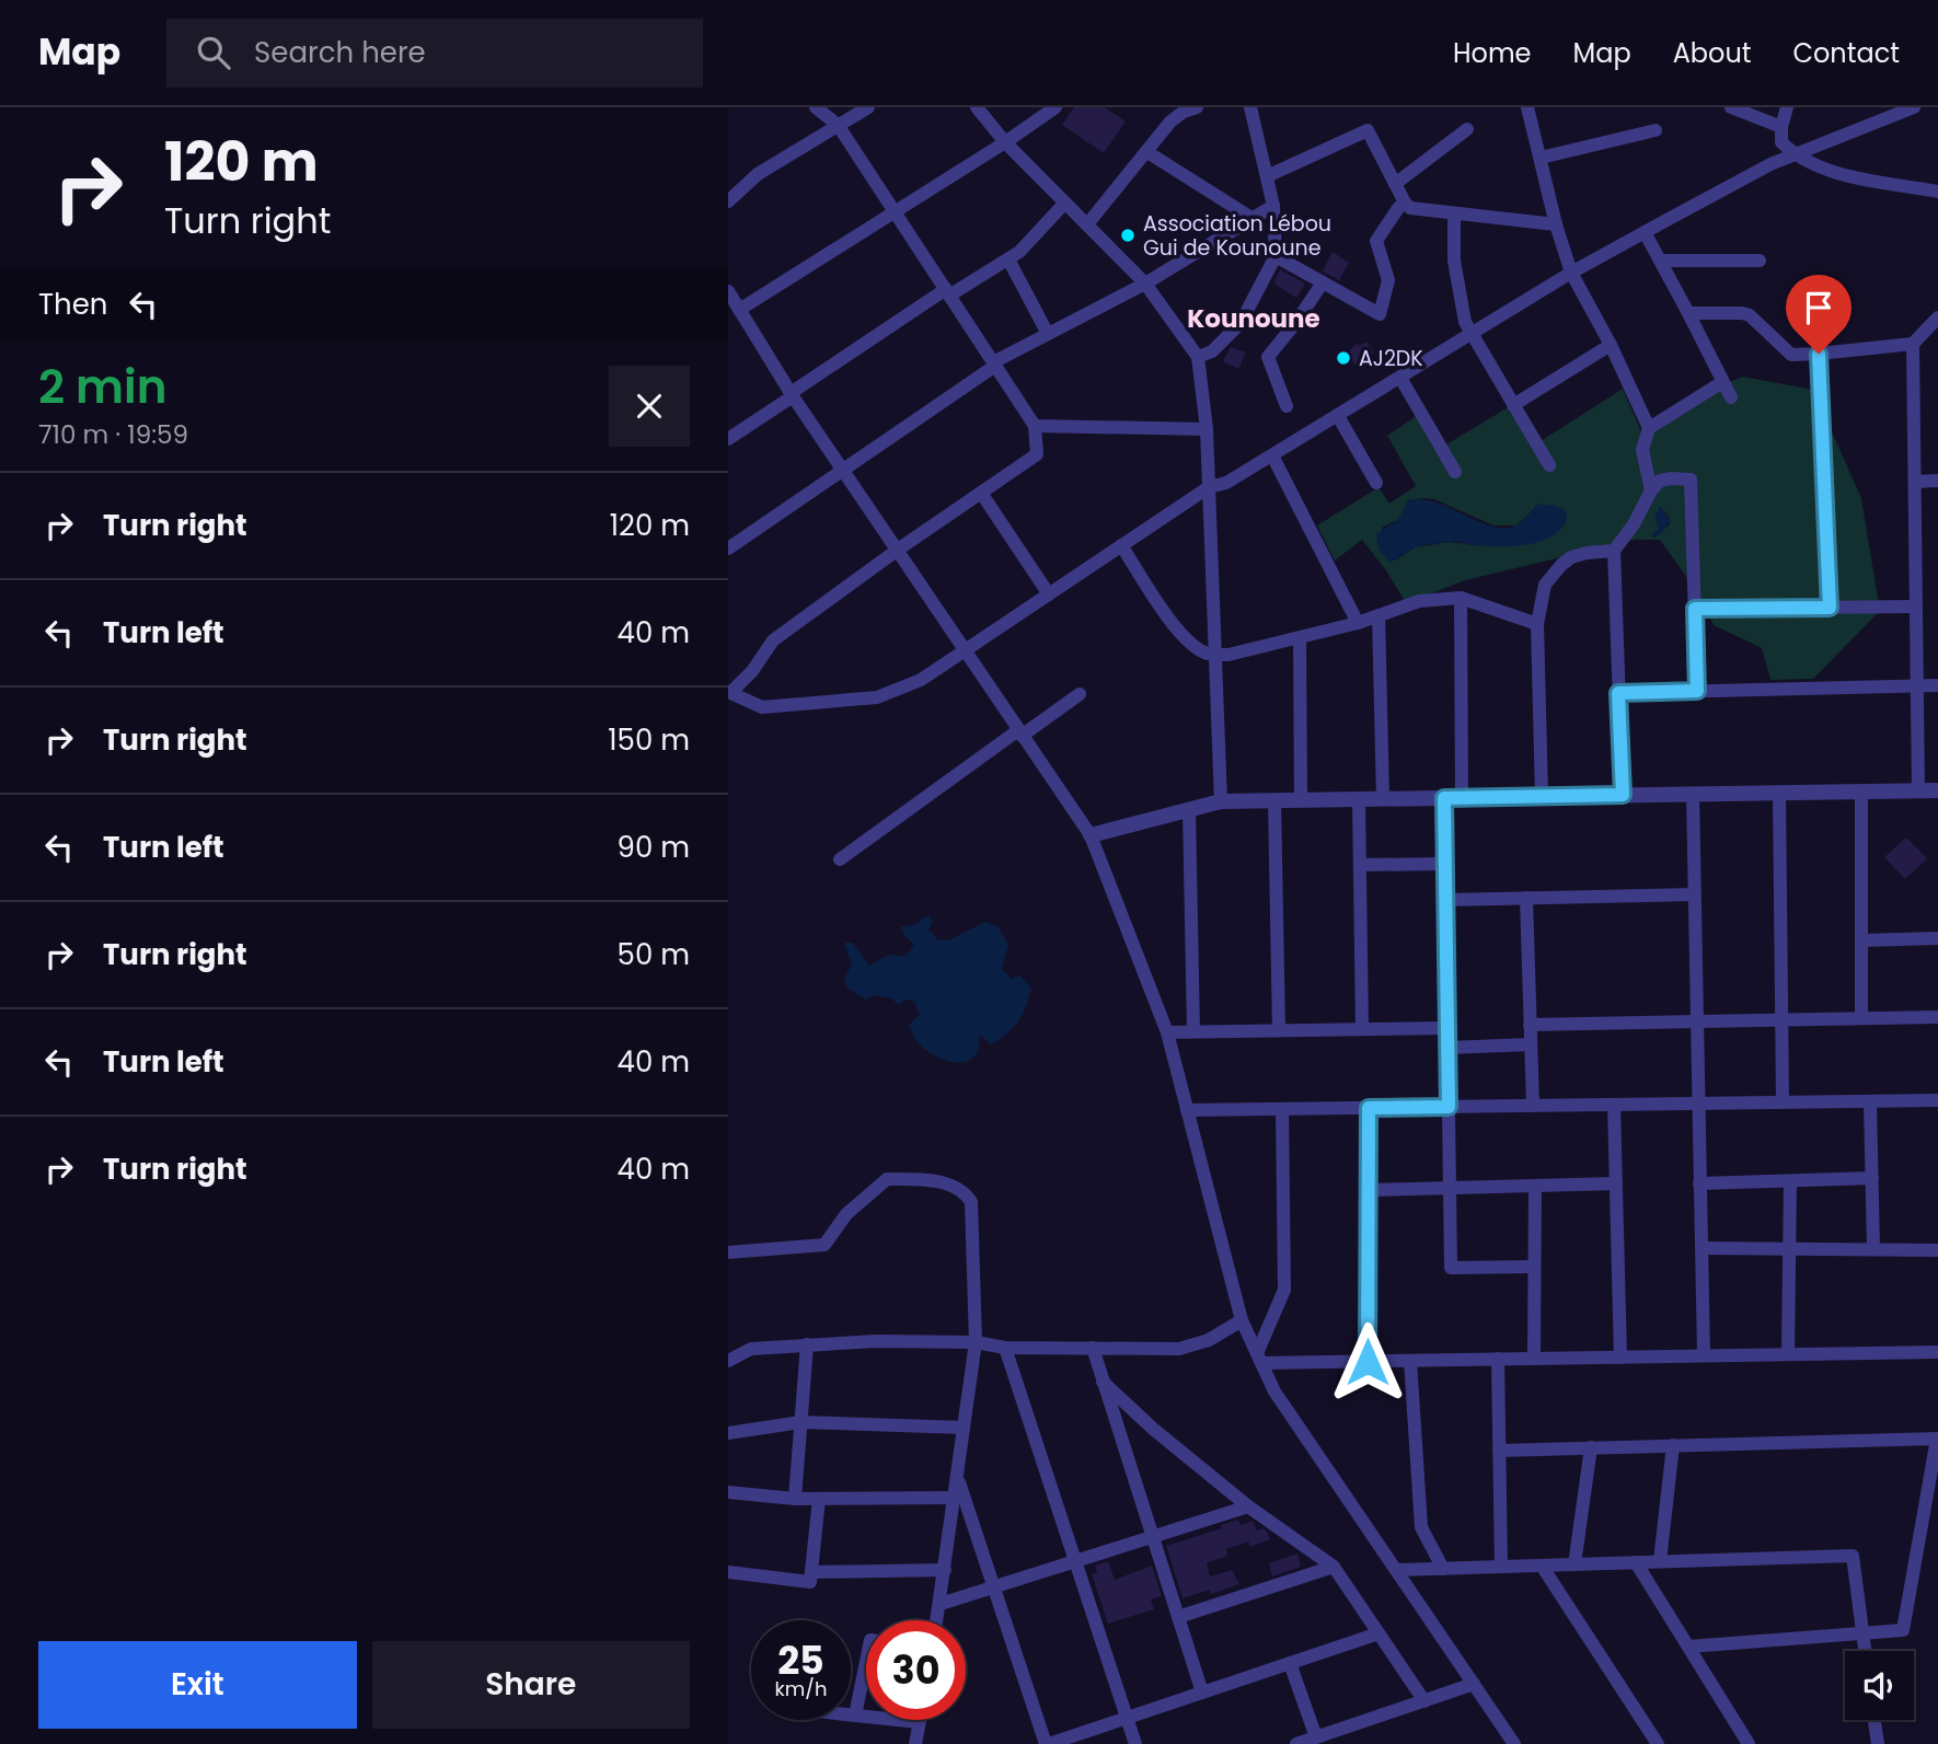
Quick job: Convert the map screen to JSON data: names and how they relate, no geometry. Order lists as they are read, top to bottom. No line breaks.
{"districts":["Kounoune"],"places":["Association Lébou Gui de Kounoune","AJ2DK"],"page":{"header":"Map","search":"Search here","nav":["Home","Map","About","Contact"],"turn":["120 m","Turn right"],"then":"Then","heading":["2 min","710 m · 19:59"],"list":[{"name":"Turn right","value":"120 m"},{"name":"Turn left","value":"40 m"},{"name":"Turn right","value":"150 m"},{"name":"Turn left","value":"90 m"},{"name":"Turn right","value":"50 m"},{"name":"Turn left","value":"40 m"},{"name":"Turn right","value":"40 m"}],"speed":"25 km/h","limit":"30","buttons":["Exit","Share"]}}
